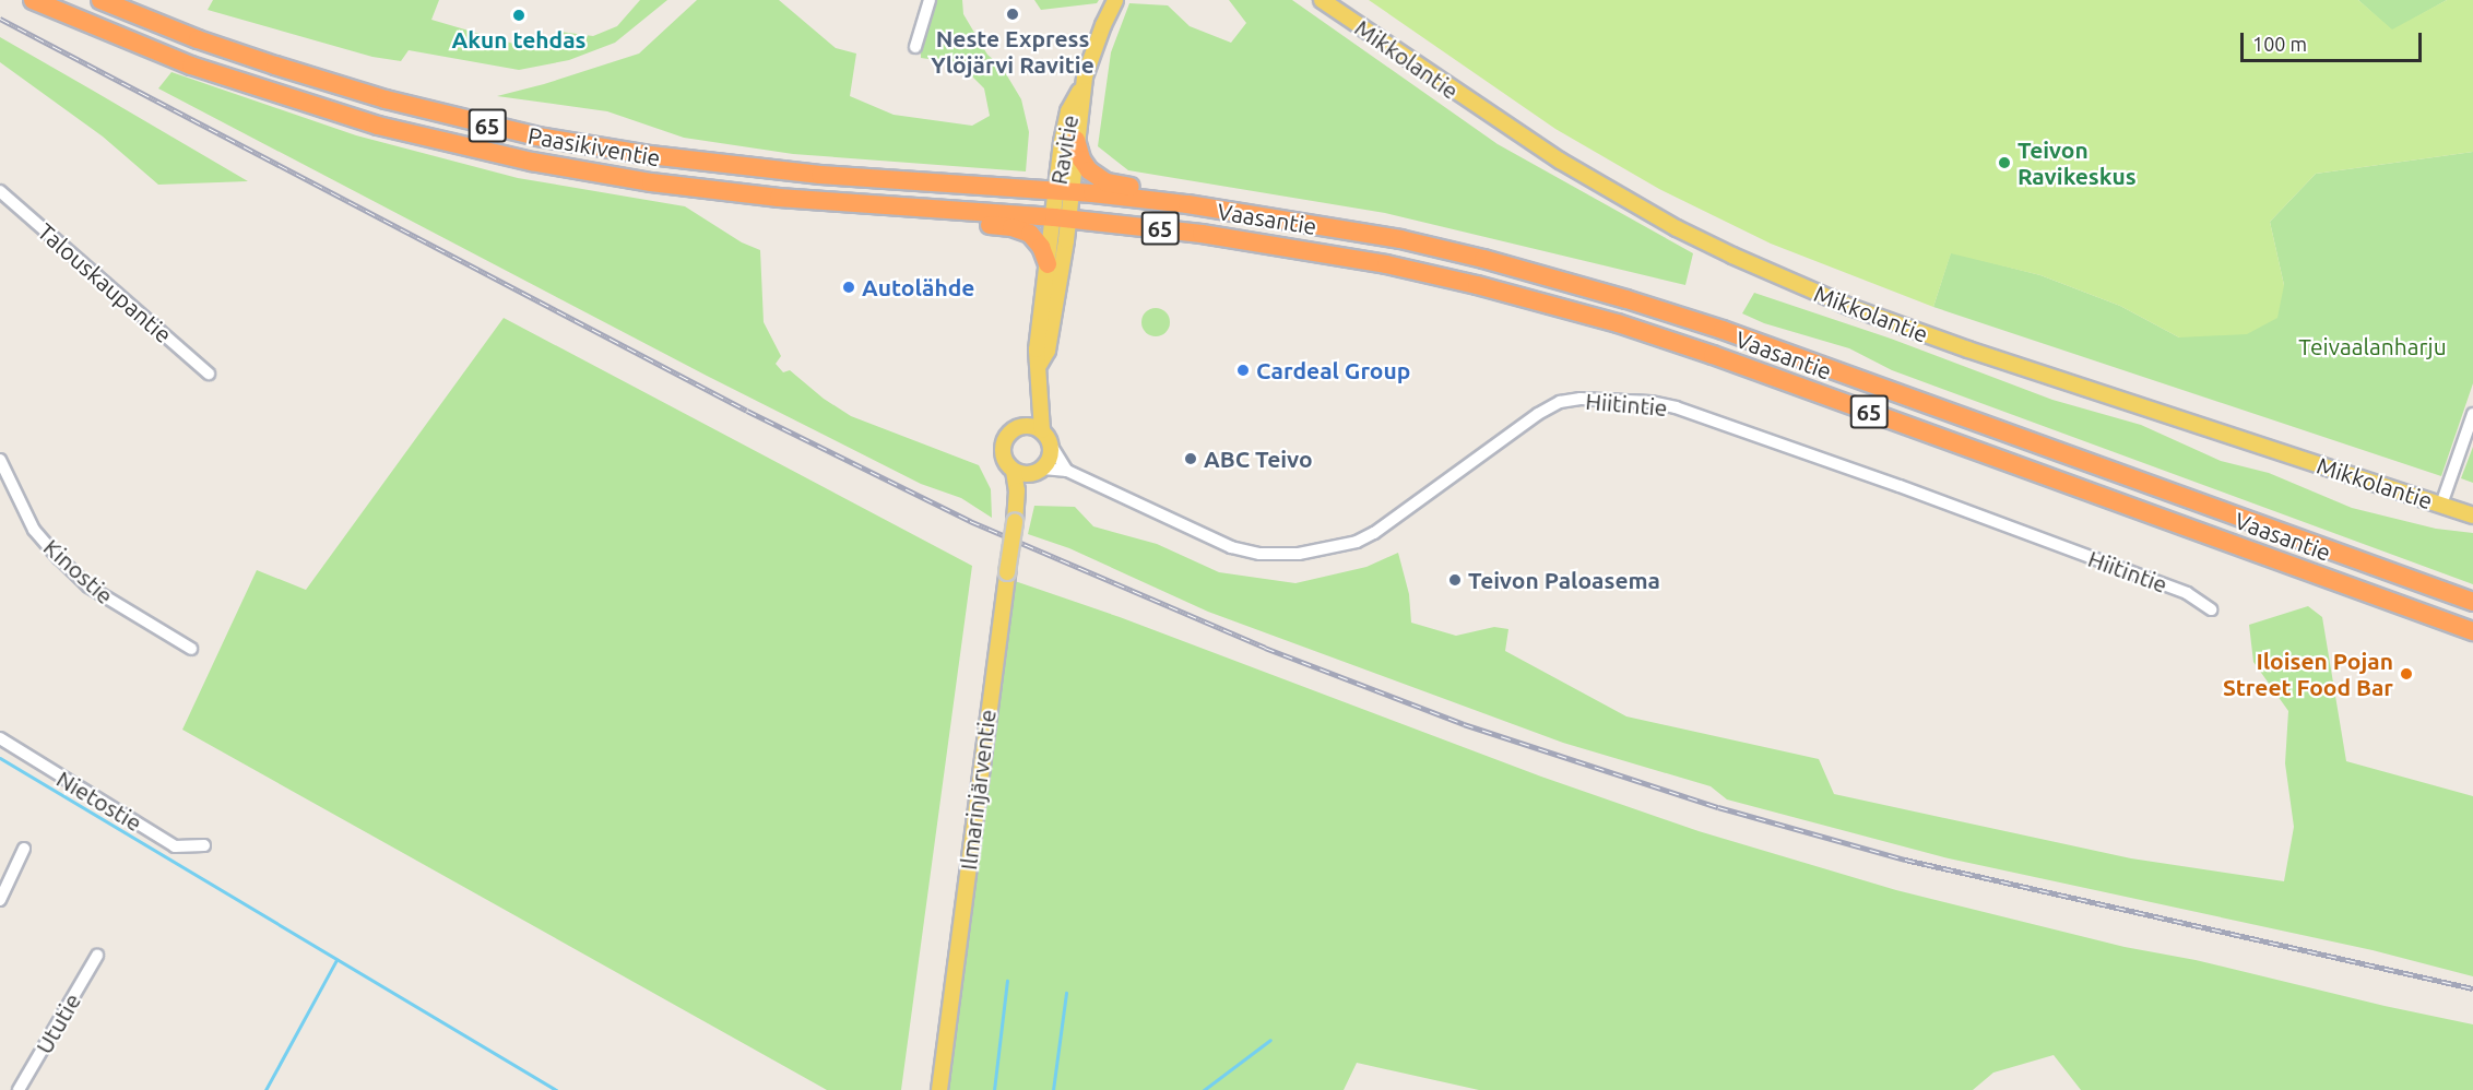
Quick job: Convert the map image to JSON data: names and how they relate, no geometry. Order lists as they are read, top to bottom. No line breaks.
{"streets":{"highway":["65","Paasikiventie","Vaasantie"],"main road":["Mikkolantie","Ravitie","Ilmarinjärventie"],"street":["Talouskaupantie","Hiitintie","Kinostie","Nietostie","Ututie"]},"crossings":[["65","Ravitie"],["65","Vaasantie"],["Paasikiventie","Ravitie"],["Paasikiventie","Vaasantie"],["Ravitie","Vaasantie"],["Hiitintie","Ilmarinjärventie"]],"parks":["Teivaalanharju"],"places":["Neste Express Ylöjärvi Ravitie","Akun tehdas","Teivon Ravikeskus","Autolähde","Cardeal Group","ABC Teivo","Teivon Paloasema","Iloisen Pojan Street Food Bar"],"scale_bar":"100 m"}
